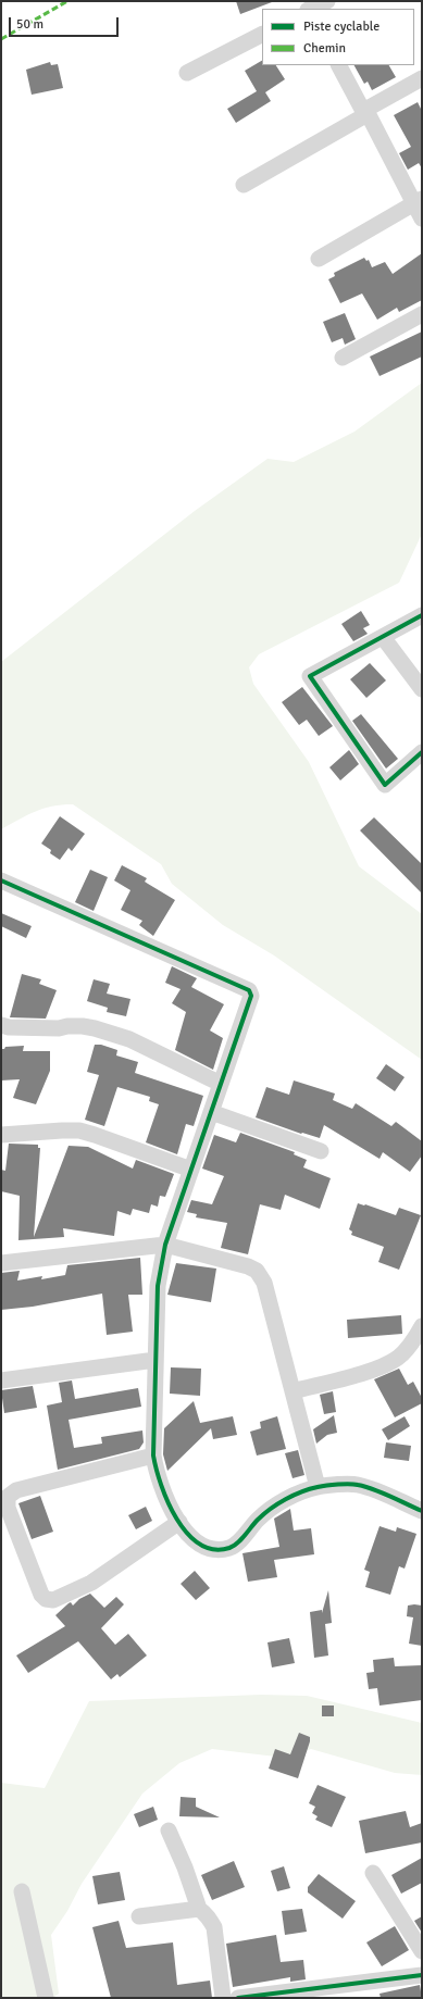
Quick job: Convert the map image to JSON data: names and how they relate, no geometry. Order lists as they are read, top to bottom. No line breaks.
{"legend":["Piste cyclable","Chemin"],"scale_bar":"50 m"}
